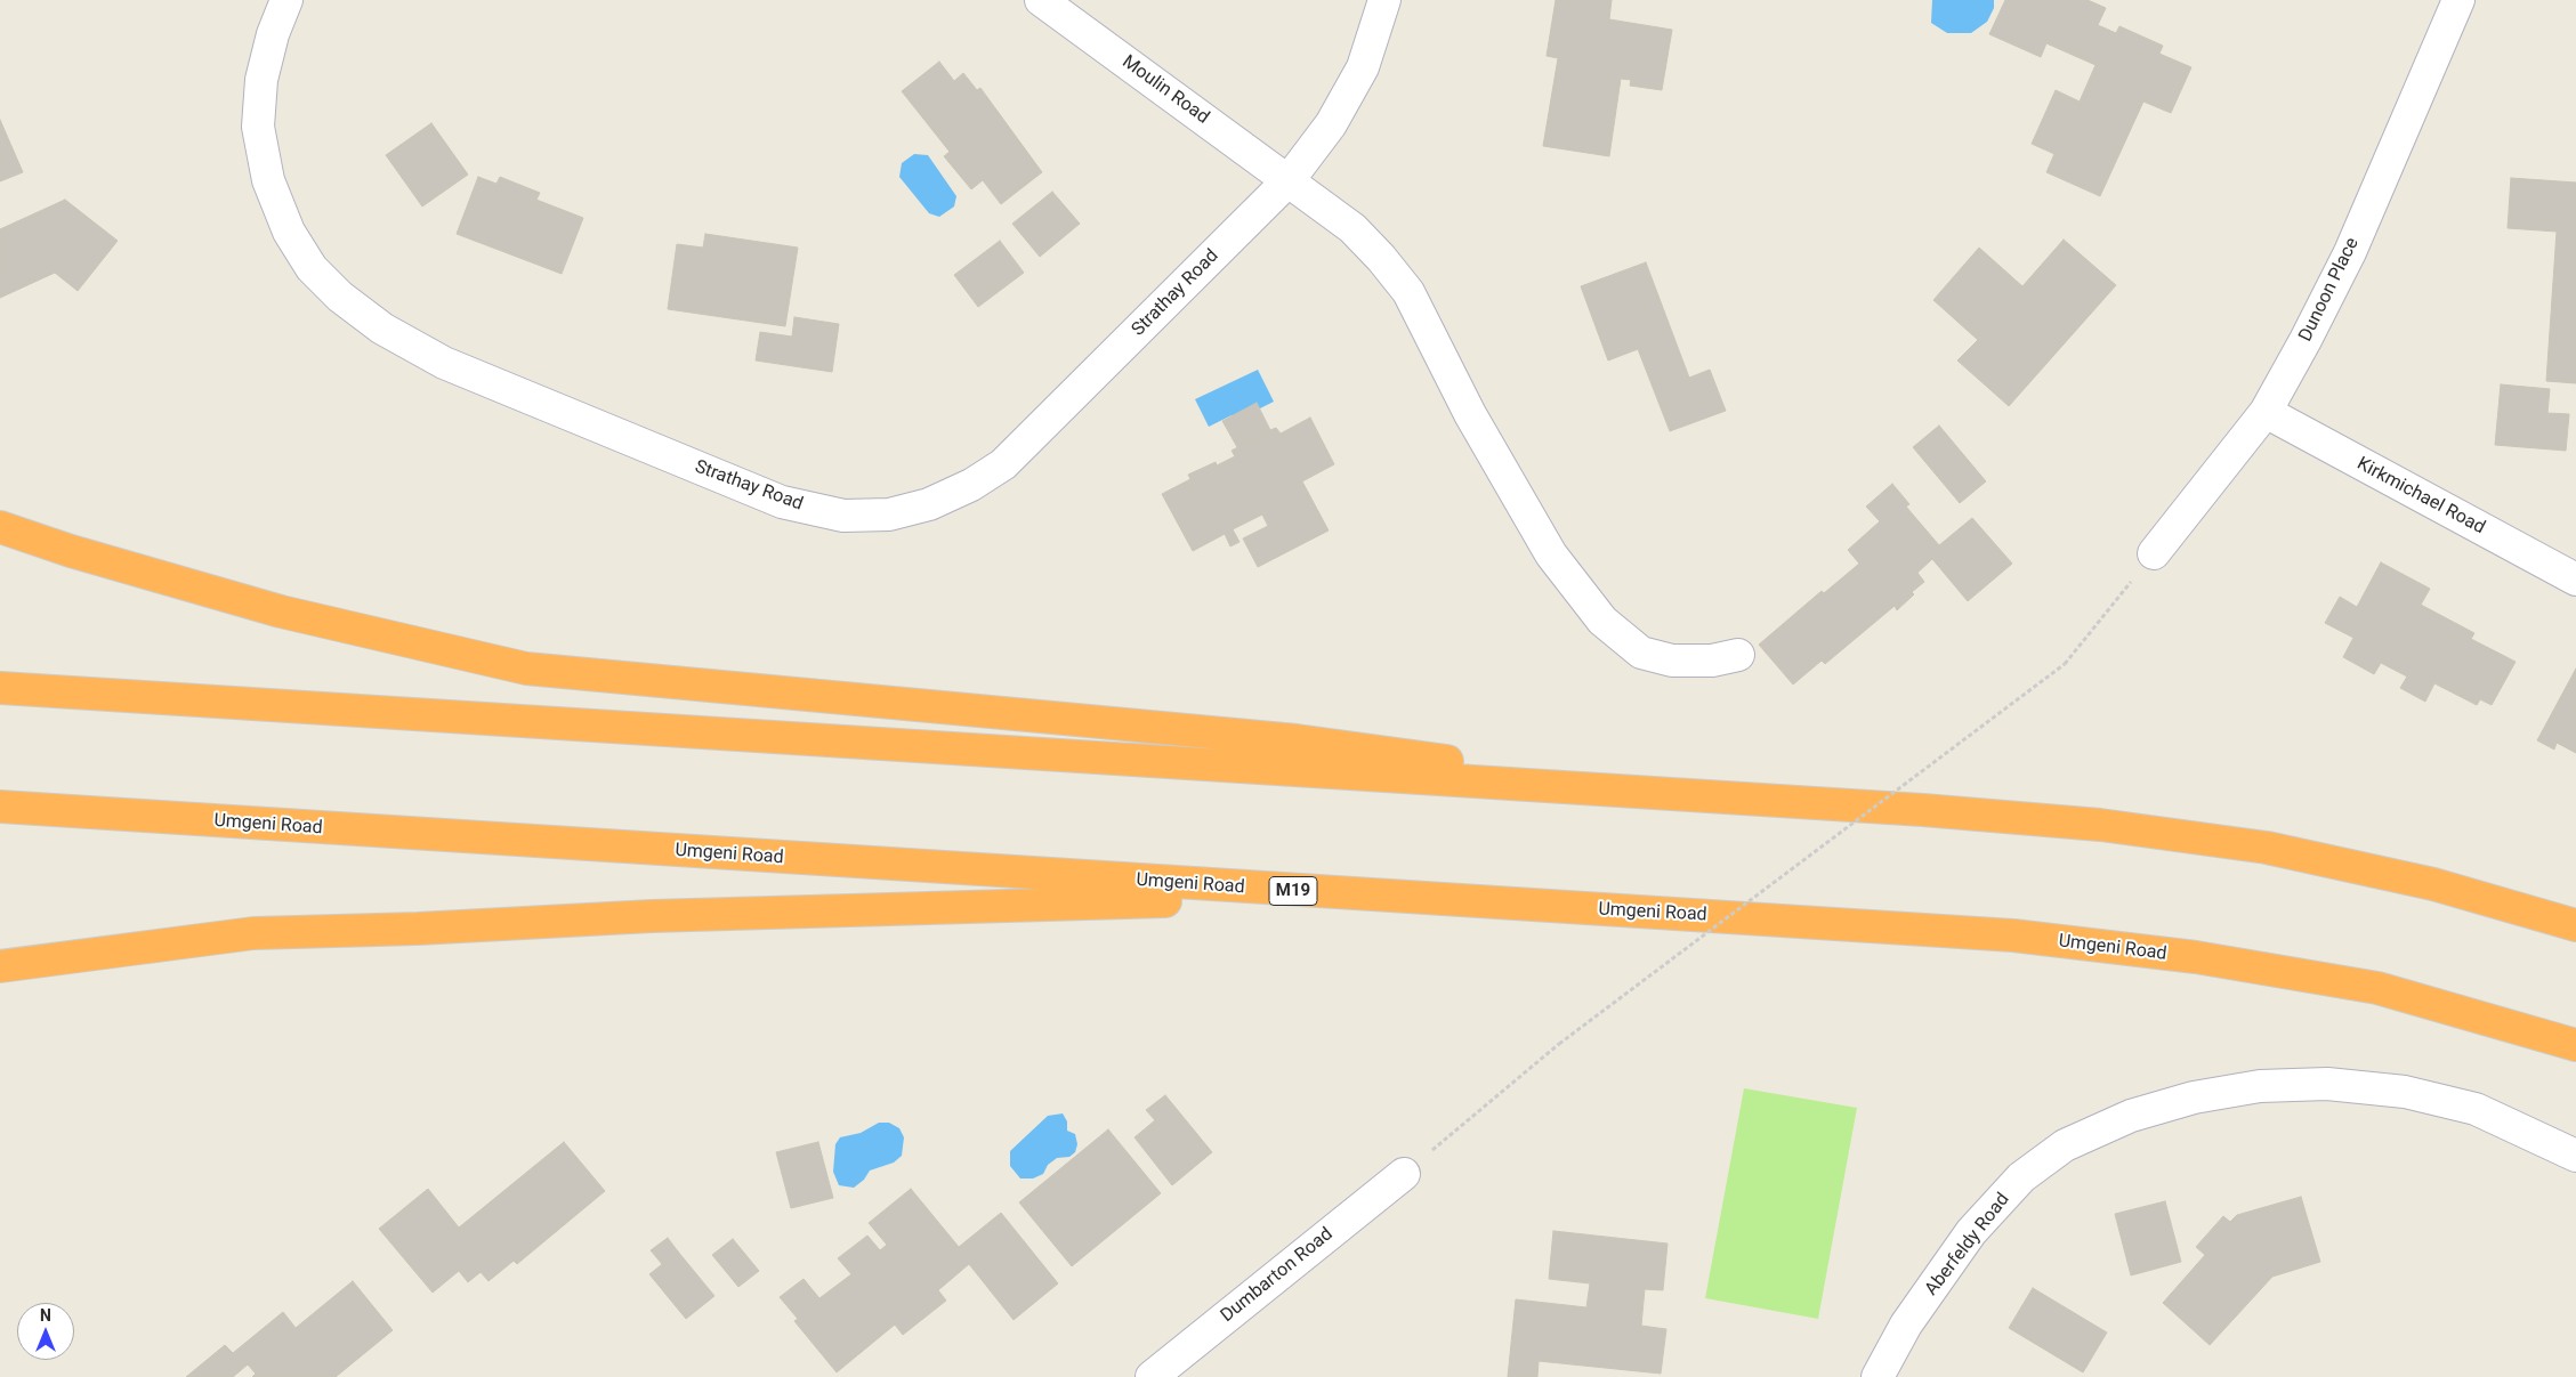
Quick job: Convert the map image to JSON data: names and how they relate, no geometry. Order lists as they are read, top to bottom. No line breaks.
{"streets":{"highway":["Umgeni Road","M19"],"street":["Moulin Road","Dunoon Place","Strathay Road","Kirkmichael Road","Aberfeldy Road","Dumbarton Road"]},"crossings":[["Moulin Road","Strathay Road"],["Dunoon Place","Kirkmichael Road"]],"north":"top"}
